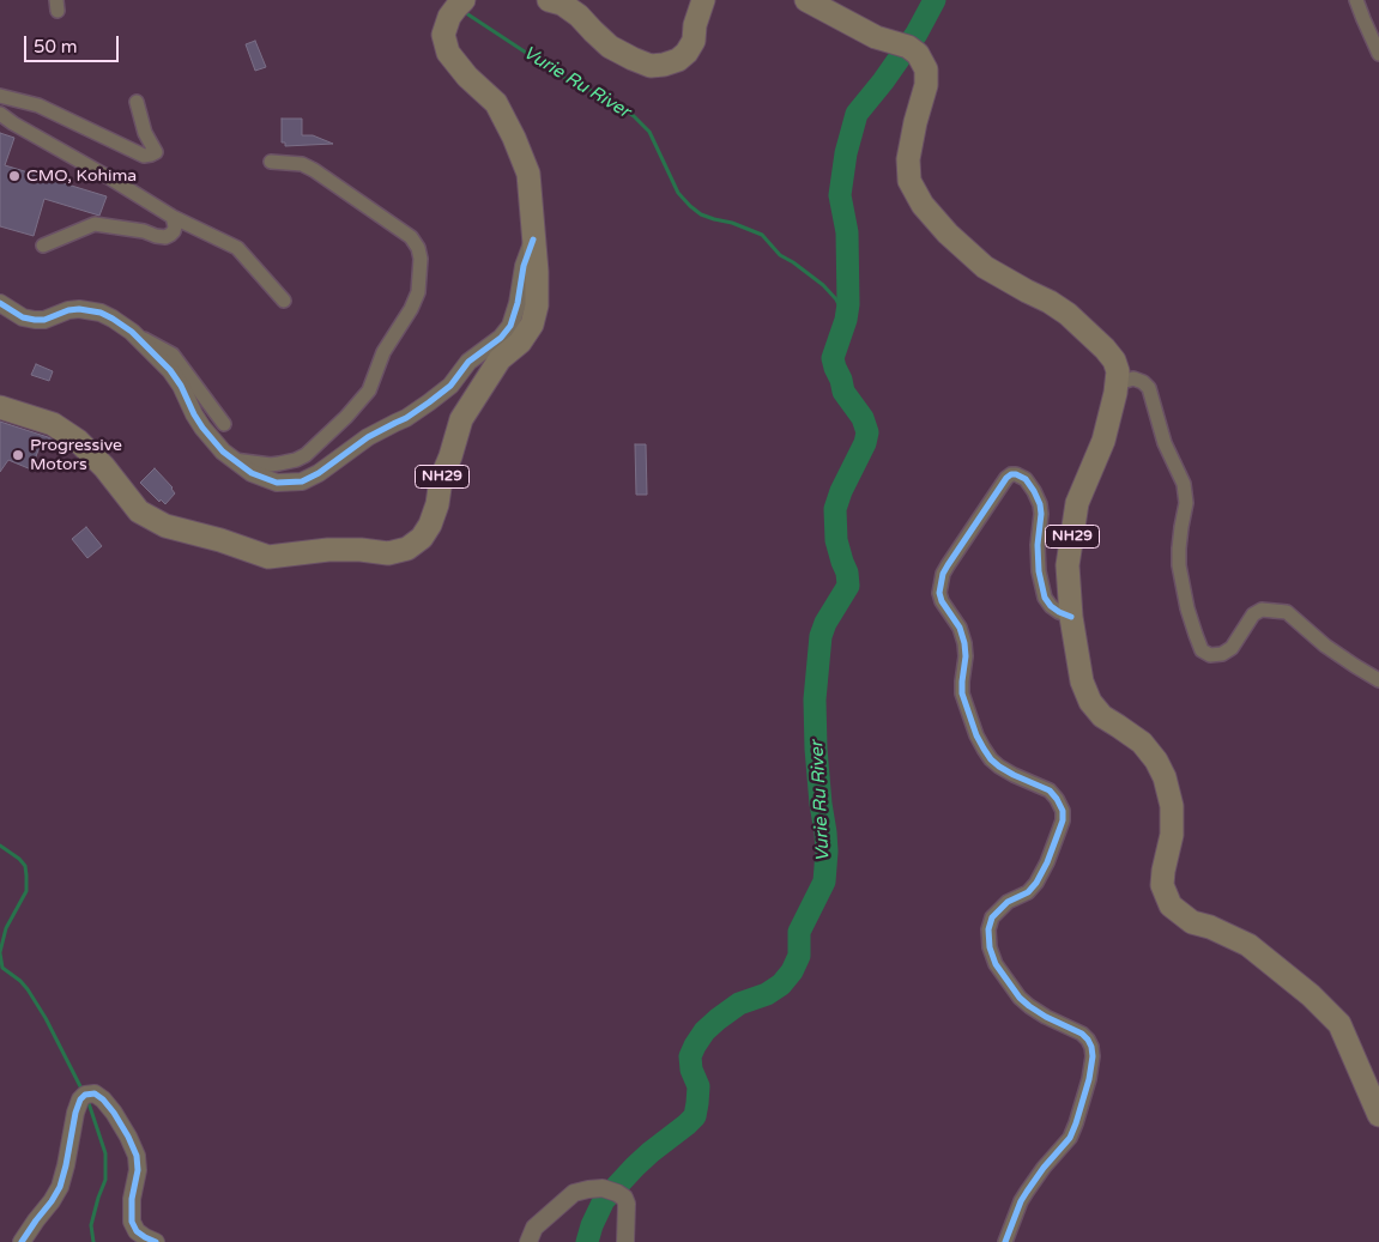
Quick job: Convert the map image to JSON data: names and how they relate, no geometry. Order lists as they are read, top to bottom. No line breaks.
{"streets":{"highway":["NH29"]},"water":["Vurie Ru River"],"places":["CMO, Kohima","Progressive Motors"],"scale_bar":"50 m"}
